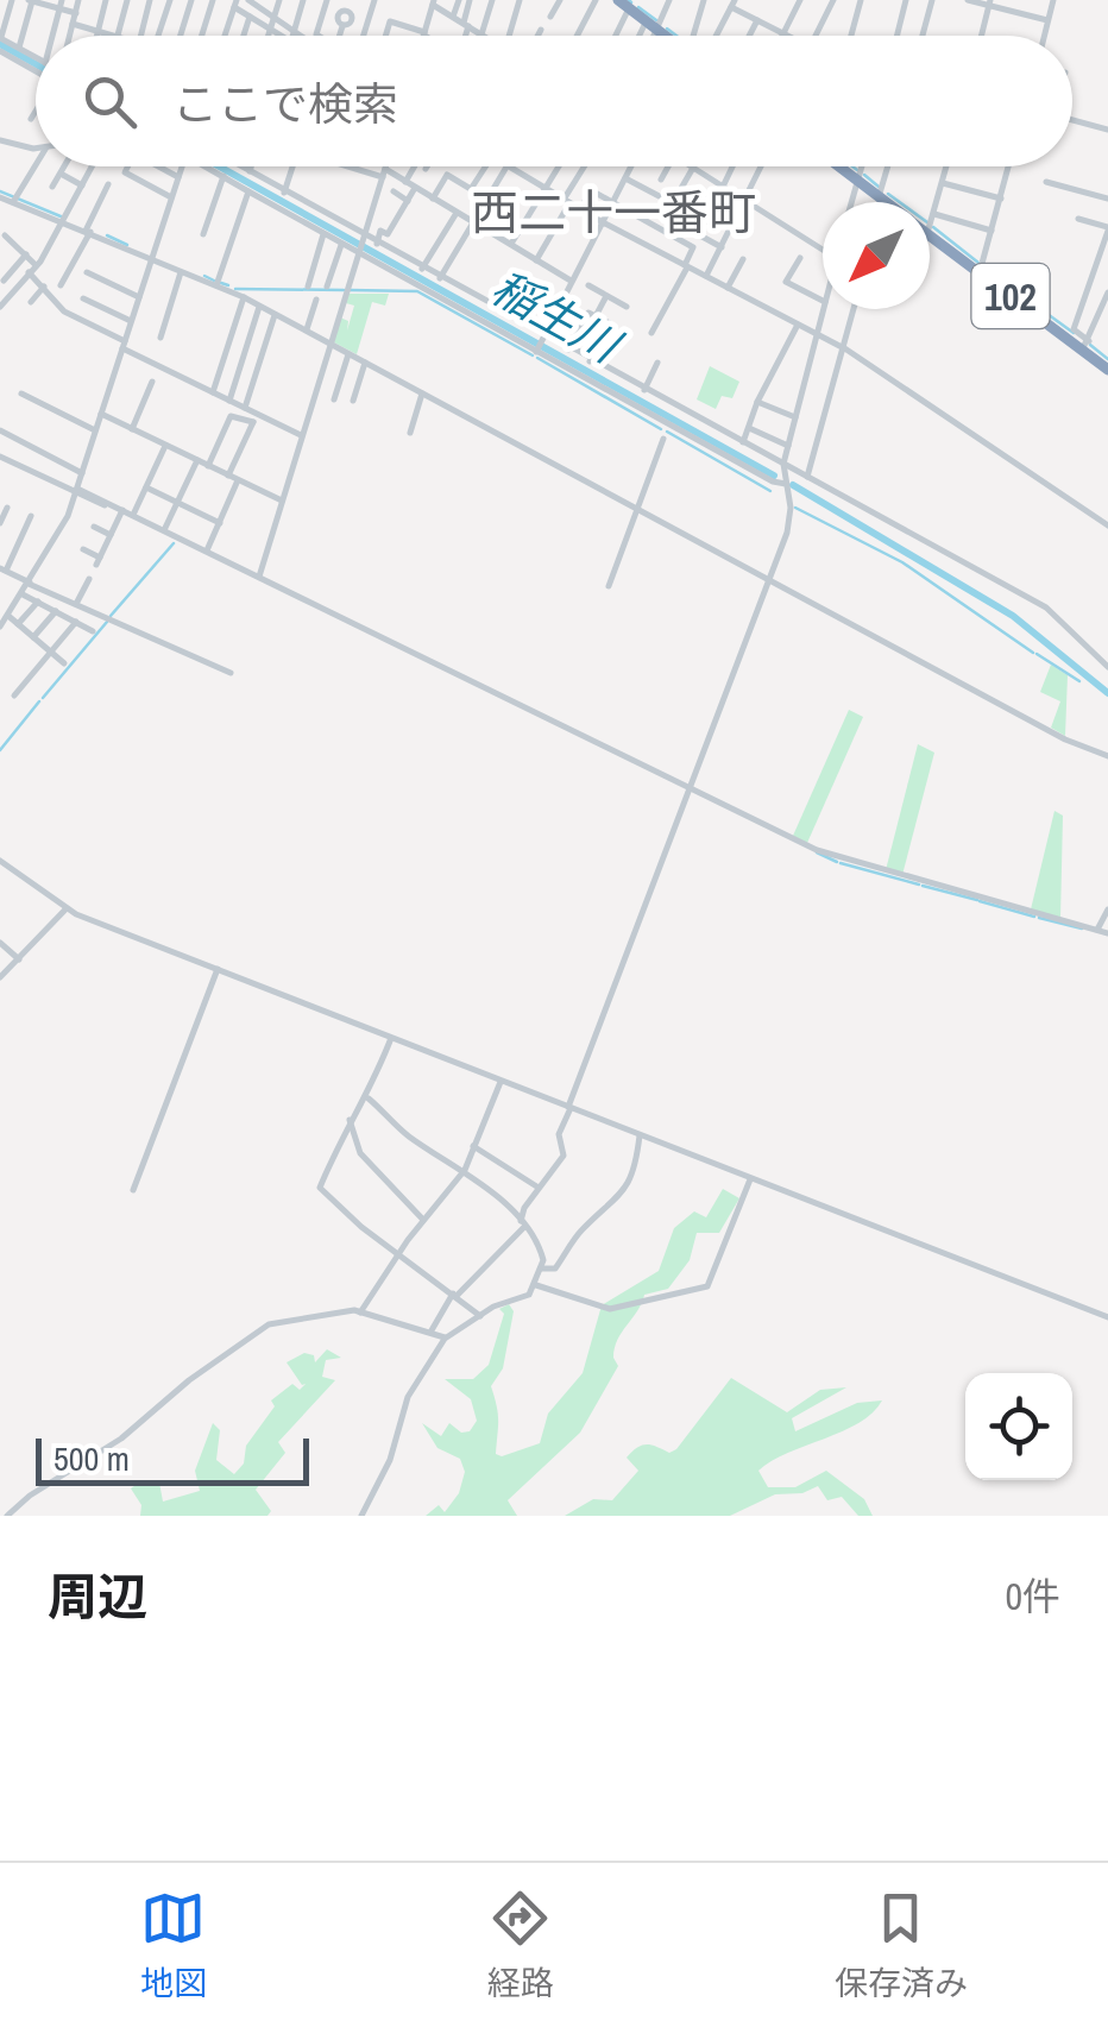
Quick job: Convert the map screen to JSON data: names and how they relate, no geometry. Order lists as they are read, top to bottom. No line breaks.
{"streets":{"highway":["102"]},"districts":["西二十一番町"],"water":["稲生川"],"scale_bar":"500 m","north":"bottom left","page":{"search":"ここで検索","scale":"500 m","heading":["周辺","0件"],"nav":["地図","経路","保存済み"]}}
